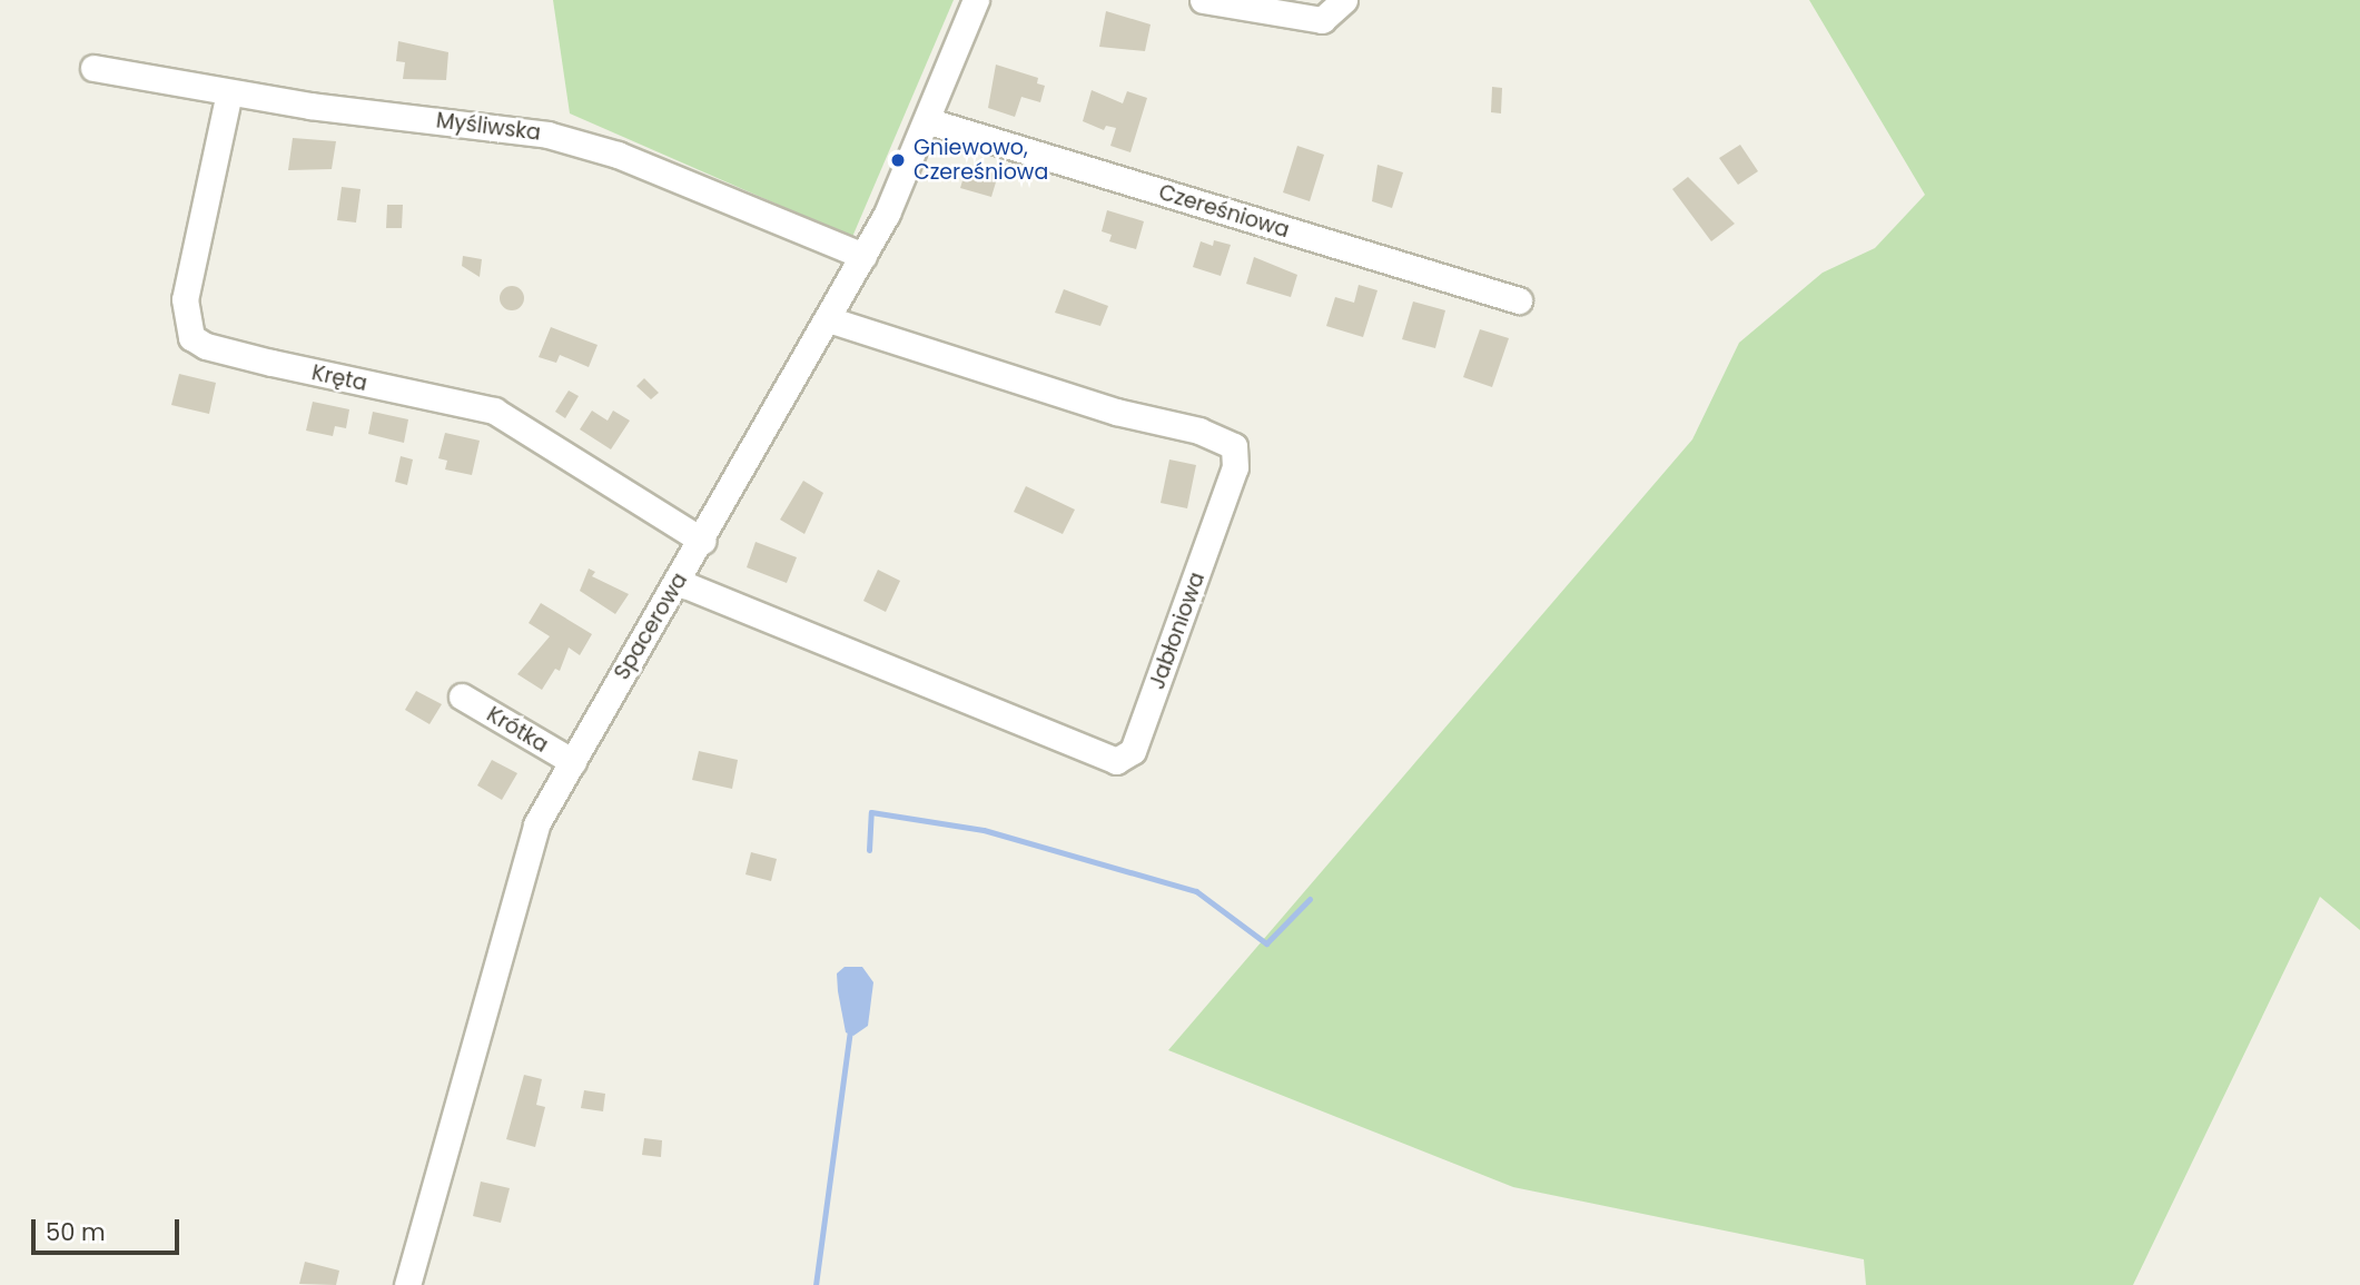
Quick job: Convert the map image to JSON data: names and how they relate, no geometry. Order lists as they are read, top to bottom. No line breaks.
{"streets":{"street":["Myśliwska","Czereśniowa","Kręta","Spacerowa","Jabłoniowa","Krótka"]},"crossings":[["Myśliwska","Kręta"],["Myśliwska","Spacerowa"],["Czereśniowa","Spacerowa"],["Kręta","Spacerowa"],["Spacerowa","Jabłoniowa"],["Spacerowa","Krótka"]],"places":["Gniewowo, Czereśniowa"],"scale_bar":"50 m"}
